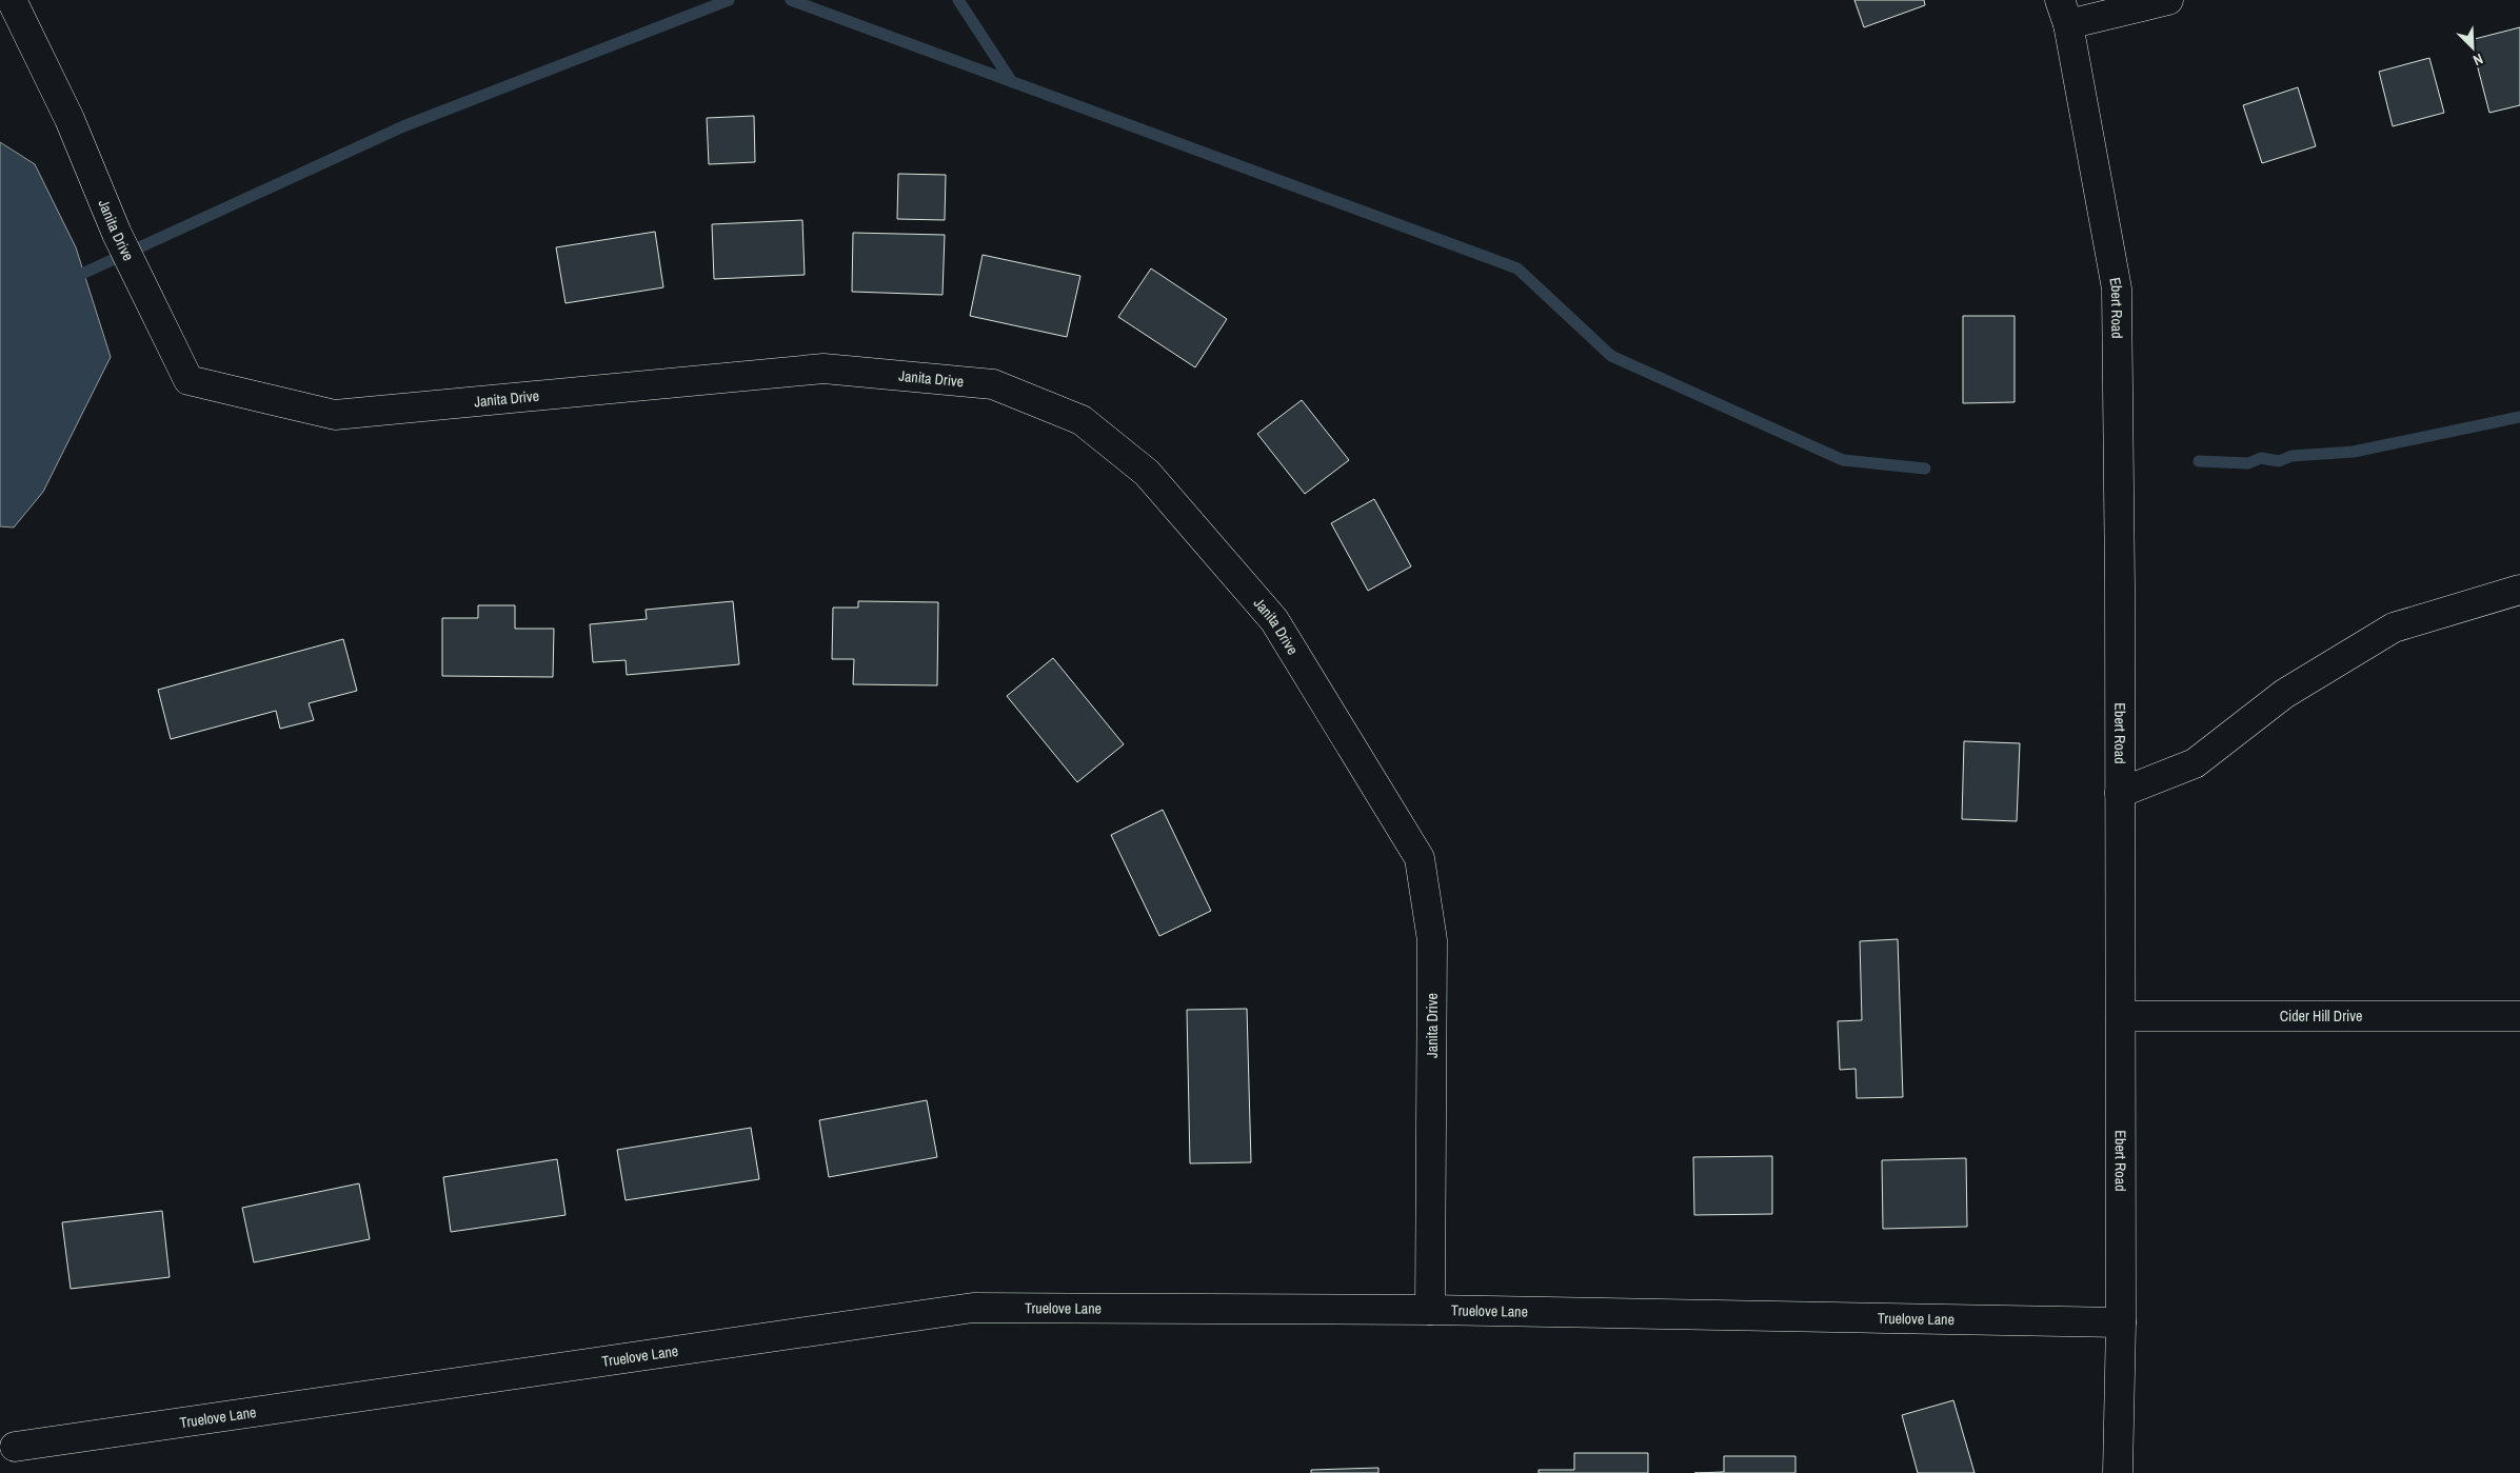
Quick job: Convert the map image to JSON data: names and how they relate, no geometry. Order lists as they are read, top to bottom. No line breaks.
{"streets":{"street":["Janita Drive","Ebert Road","Cider Hill Drive","Truelove Lane"]},"crossings":[["Janita Drive","Truelove Lane"],["Ebert Road","Cider Hill Drive"],["Ebert Road","Truelove Lane"]],"north":"bottom right"}
